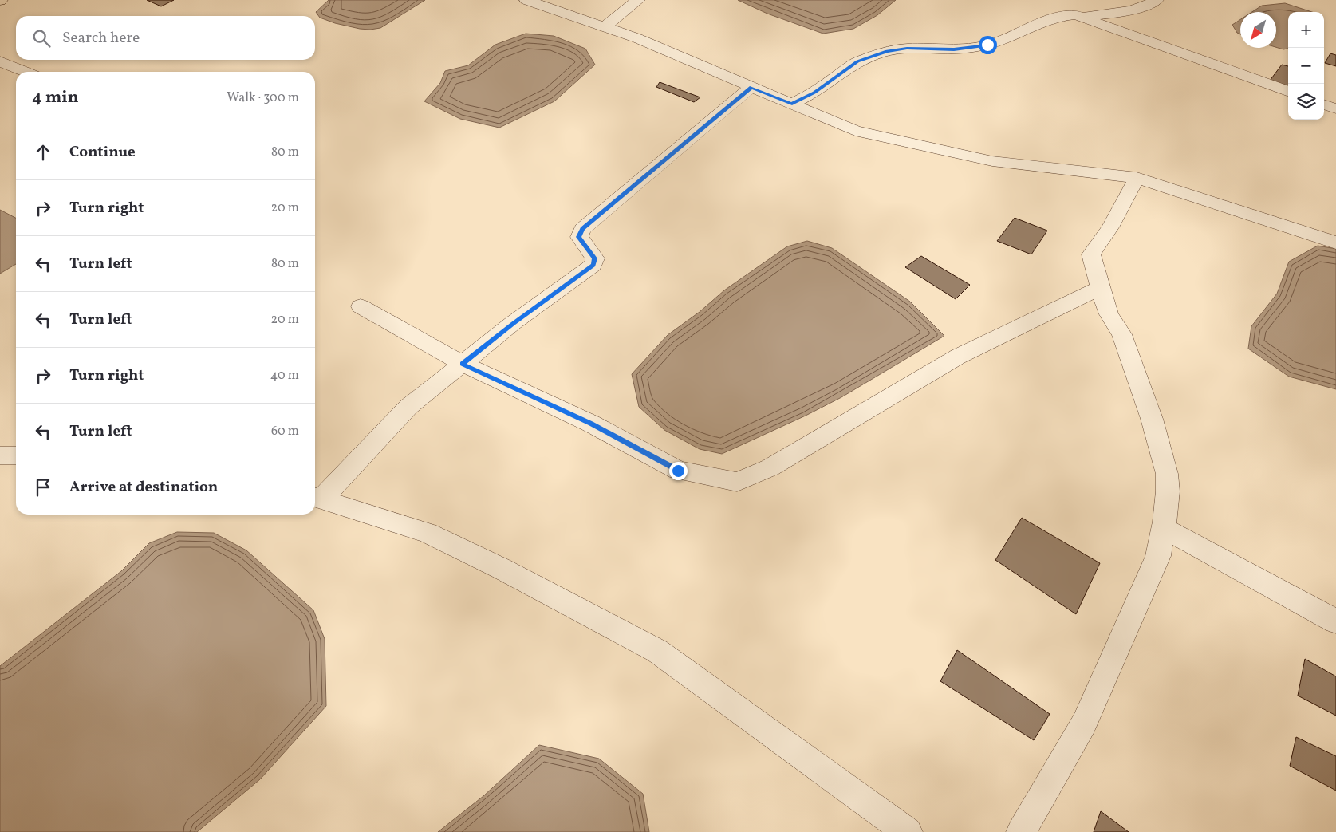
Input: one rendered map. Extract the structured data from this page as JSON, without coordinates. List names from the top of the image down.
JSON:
{
  "north": "bottom left",
  "page": {
    "map_buttons": ["+", "−"],
    "search": "Search here",
    "heading": ["4 min", "Walk · 300 m"],
    "list": [
      ["Continue", "80 m"],
      ["Turn right", "20 m"],
      ["Turn left", "80 m"],
      ["Turn left", "20 m"],
      ["Turn right", "40 m"],
      ["Turn left", "60 m"],
      "Arrive at destination"
    ]
  }
}
